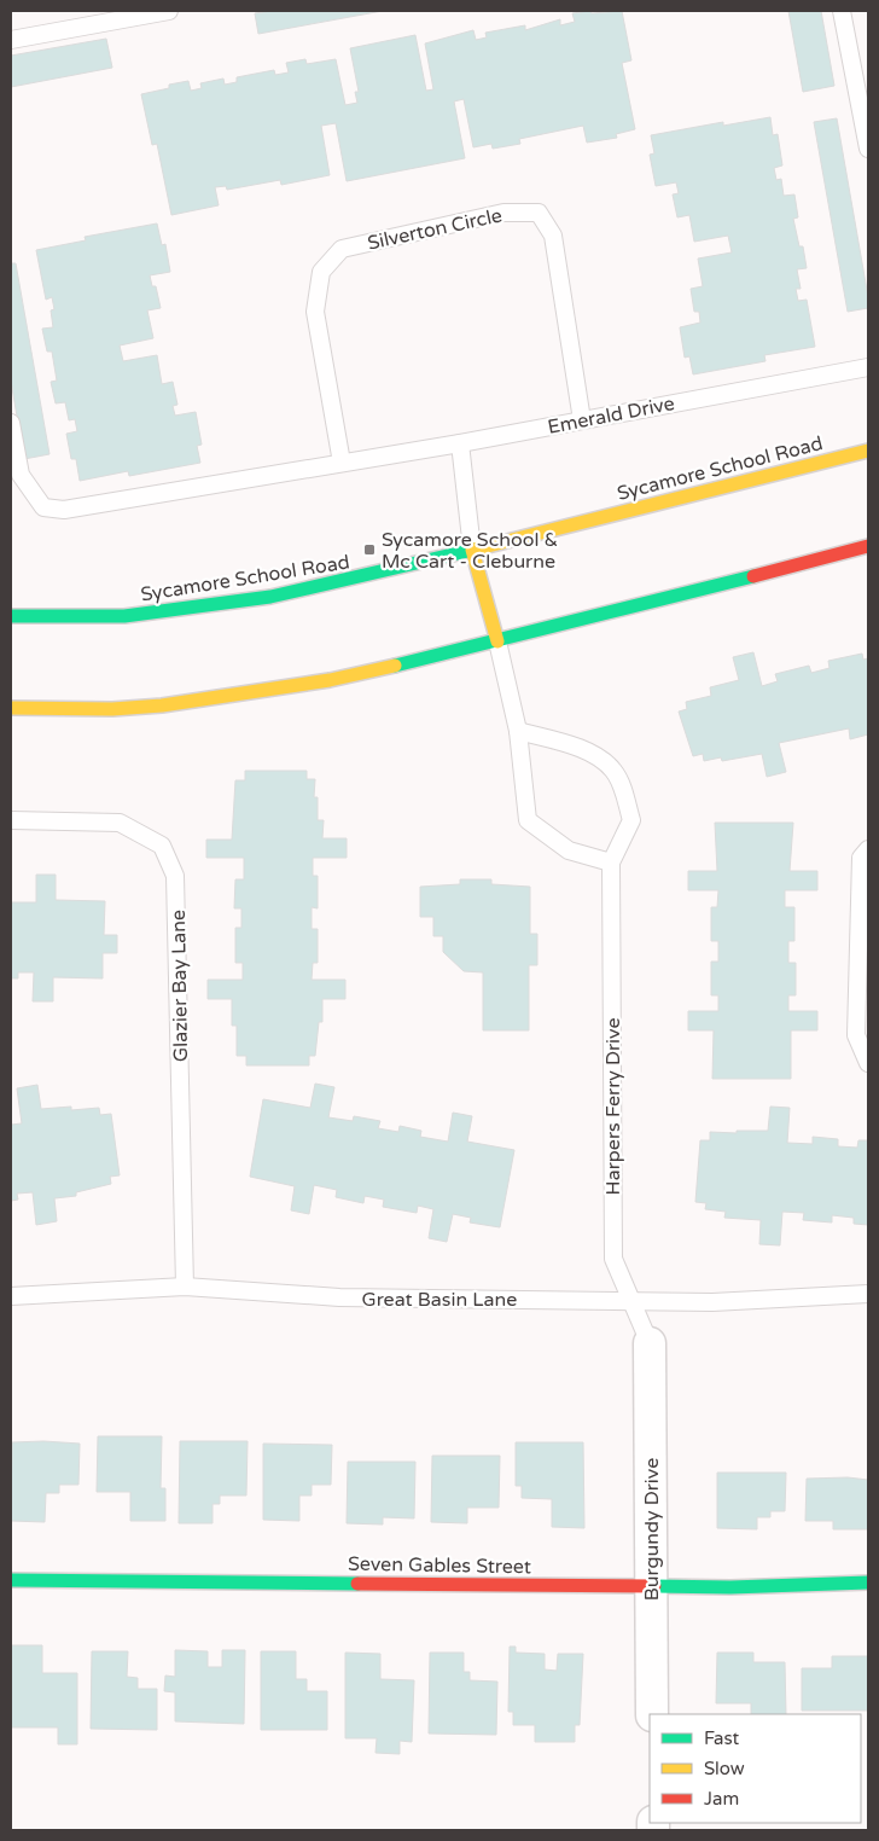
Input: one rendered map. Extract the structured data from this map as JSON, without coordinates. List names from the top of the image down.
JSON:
{
  "streets": {
    "main road": ["Sycamore School Road", "Seven Gables Street"],
    "street": ["Burgundy Drive"],
    "lane": [
      "Silverton Circle",
      "Emerald Drive",
      "Glazier Bay Lane",
      "Harpers Ferry Drive",
      "Great Basin Lane"
    ]
  },
  "crossings": [
    ["Silverton Circle", "Emerald Drive"],
    ["Glazier Bay Lane", "Great Basin Lane"],
    ["Harpers Ferry Drive", "Great Basin Lane"],
    ["Harpers Ferry Drive", "Burgundy Drive"],
    ["Burgundy Drive", "Seven Gables Street"]
  ],
  "places": {
    "transit": ["Sycamore School & Mc Cart - Cleburne"]
  },
  "legend": ["Fast", "Slow", "Jam"]
}
